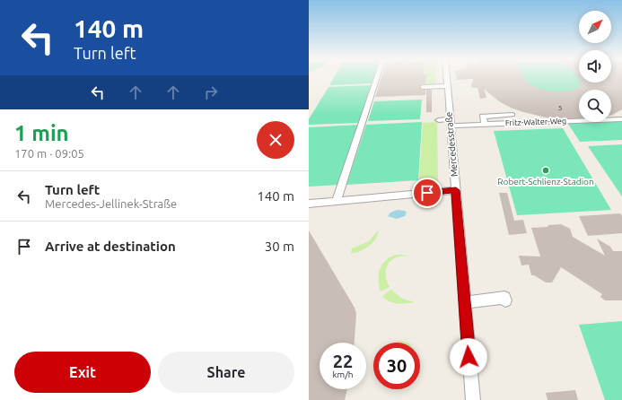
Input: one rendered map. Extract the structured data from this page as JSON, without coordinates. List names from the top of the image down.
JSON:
{
  "streets": {
    "street": ["Fritz-Walter-Weg", "Mercedesstraße"]
  },
  "crossings": [
    ["Fritz-Walter-Weg", "Mercedesstraße"]
  ],
  "places": ["Robert-Schlienz-Stadion"],
  "house_numbers": ["5"],
  "north": "top right",
  "page": {
    "turn": ["140 m", "Turn left"],
    "heading": ["1 min", "170 m · 09:05"],
    "list": [
      {
        "name": "Turn left",
        "note": "Mercedes-Jellinek-Straße",
        "value": "140 m"
      },
      {
        "name": "Arrive at destination",
        "value": "30 m"
      }
    ],
    "speed": "22 km/h",
    "limit": "30",
    "buttons": ["Exit", "Share"]
  }
}
